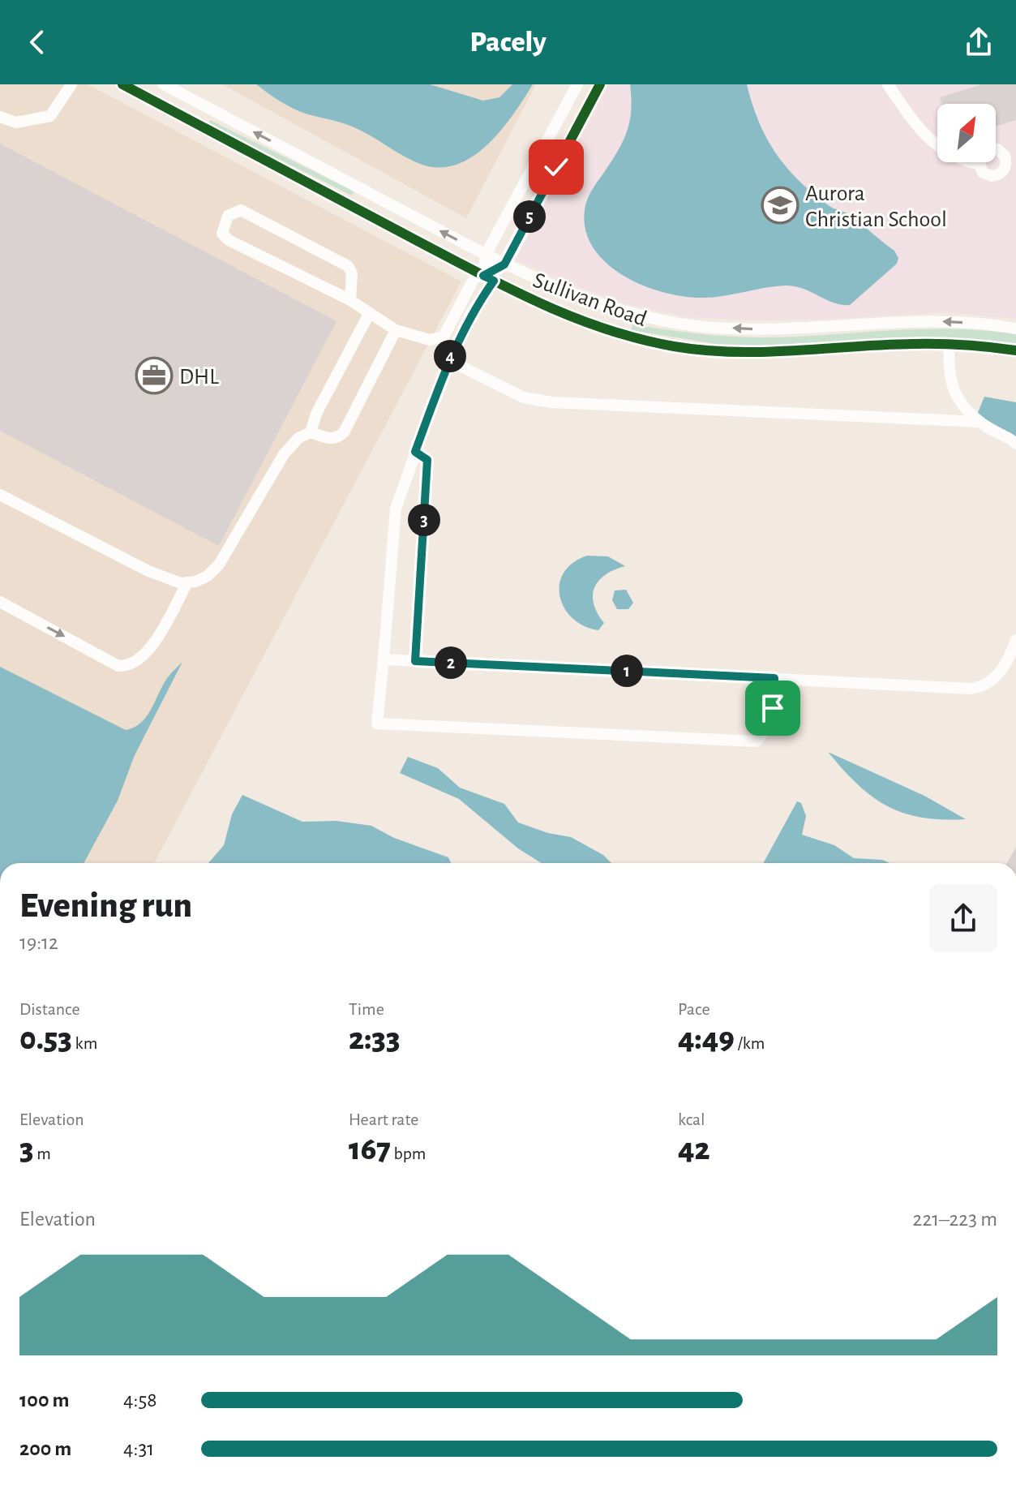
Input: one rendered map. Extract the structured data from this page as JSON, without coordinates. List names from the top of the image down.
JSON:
{
  "streets": {
    "street": ["Sullivan Road"]
  },
  "places": {
    "school or university": ["Aurora Christian School"],
    "office": ["DHL"]
  },
  "north": "top right",
  "page": {
    "header": "Pacely",
    "pins": [
      "5",
      "4",
      "3",
      "2",
      "1"
    ],
    "heading": ["Evening run", "19:12"],
    "stats": [
      ["Distance", "0.53 km"],
      ["Time", "2:33"],
      ["Pace", "4:49 /km"],
      ["Elevation", "3 m"],
      ["Heart rate", "167 bpm"],
      ["kcal", "42"]
    ],
    "chart": ["Elevation", "221–223 m"],
    "list": [
      {
        "name": "100 m",
        "note": "4:58"
      },
      {
        "name": "200 m",
        "note": "4:31"
      }
    ]
  }
}
